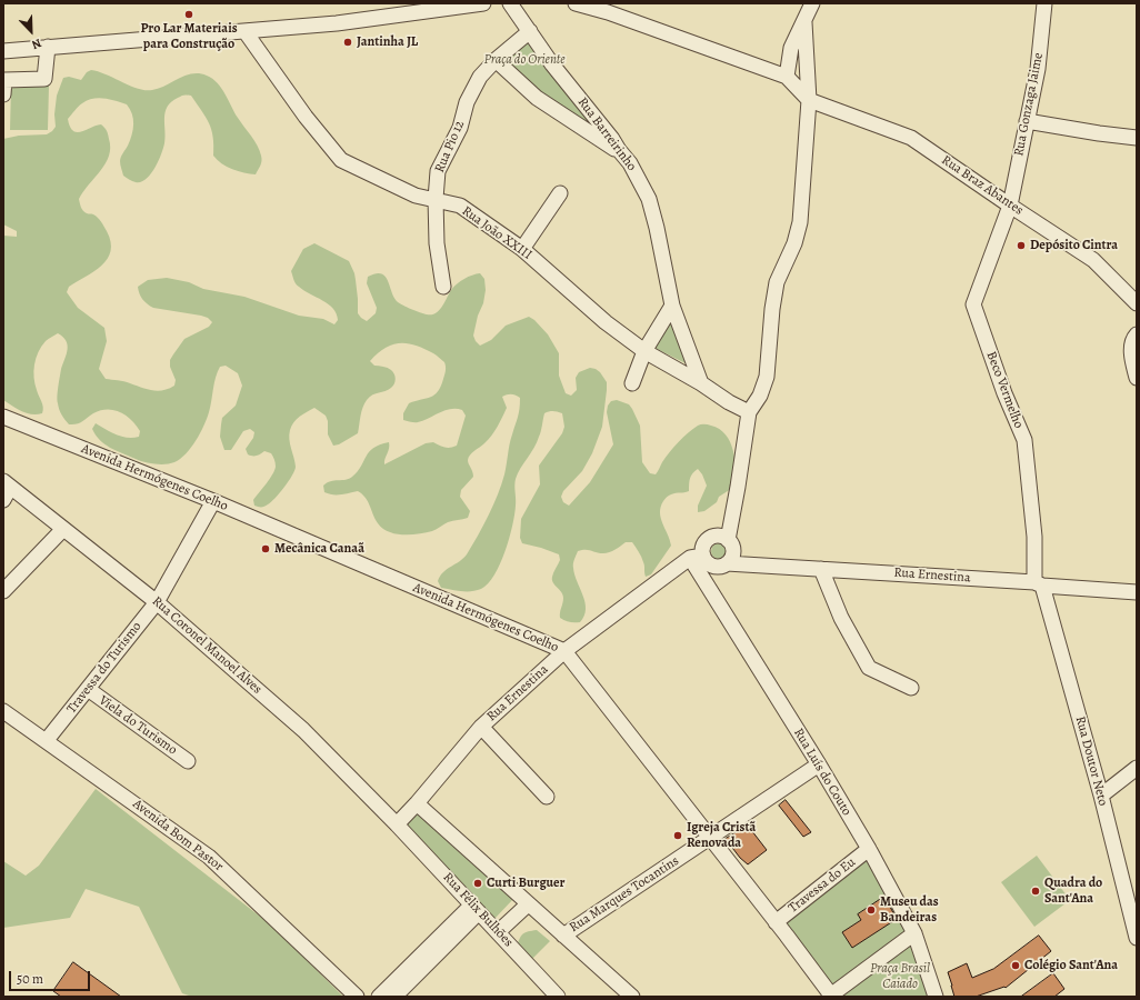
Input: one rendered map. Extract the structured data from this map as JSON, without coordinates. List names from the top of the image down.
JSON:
{
  "streets": {
    "street": [
      "Rua Gonzaga Jaime",
      "Rua Barreirinho",
      "Rua Pio 12",
      "Rua Braz Abantes",
      "Rua João XXIII",
      "Beco Vermelho",
      "Avenida Hermógenes Coelho",
      "Rua Ernestina",
      "Rua Coronel Manoel Alves",
      "Travessa do Turismo",
      "Viela do Turismo",
      "Rua Doutor Neto",
      "Rua Luís do Couto",
      "Avenida Bom Pastor",
      "Travessa do Eu",
      "Rua Marques Tocantins",
      "Rua Félix Bulhões"
    ]
  },
  "crossings": [
    ["Rua Gonzaga Jaime", "Rua Braz Abantes"],
    ["Rua Gonzaga Jaime", "Beco Vermelho"],
    ["Rua Barreirinho", "Rua Pio 12"],
    ["Rua Barreirinho", "Rua João XXIII"],
    ["Rua Pio 12", "Rua João XXIII"],
    ["Rua Braz Abantes", "Beco Vermelho"],
    ["Beco Vermelho", "Rua Ernestina"],
    ["Beco Vermelho", "Rua Doutor Neto"],
    ["Avenida Hermógenes Coelho", "Rua Ernestina"],
    ["Avenida Hermógenes Coelho", "Travessa do Turismo"],
    ["Avenida Hermógenes Coelho", "Travessa do Eu"],
    ["Avenida Hermógenes Coelho", "Rua Marques Tocantins"],
    ["Rua Ernestina", "Rua Coronel Manoel Alves"],
    ["Rua Ernestina", "Rua Doutor Neto"],
    ["Rua Ernestina", "Rua Luís do Couto"],
    ["Rua Ernestina", "Rua Félix Bulhões"],
    ["Rua Coronel Manoel Alves", "Travessa do Turismo"],
    ["Rua Coronel Manoel Alves", "Rua Félix Bulhões"],
    ["Travessa do Turismo", "Viela do Turismo"],
    ["Travessa do Turismo", "Avenida Bom Pastor"],
    ["Rua Luís do Couto", "Travessa do Eu"],
    ["Rua Luís do Couto", "Rua Marques Tocantins"]
  ],
  "parks": ["Praça do Oriente", "Praça Brasil Caiado"],
  "places": [
    "Pro Lar Materiais para Construção",
    "Jantinha JL",
    "Depósito Cintra",
    "Mecânica Canaã",
    "Igreja Cristã Renovada",
    "Curti Burguer",
    "Quadra do Sant'Ana",
    "Museu das Bandeiras",
    "Colégio Sant'Ana"
  ],
  "scale_bar": "50 m",
  "north": "bottom right"
}
